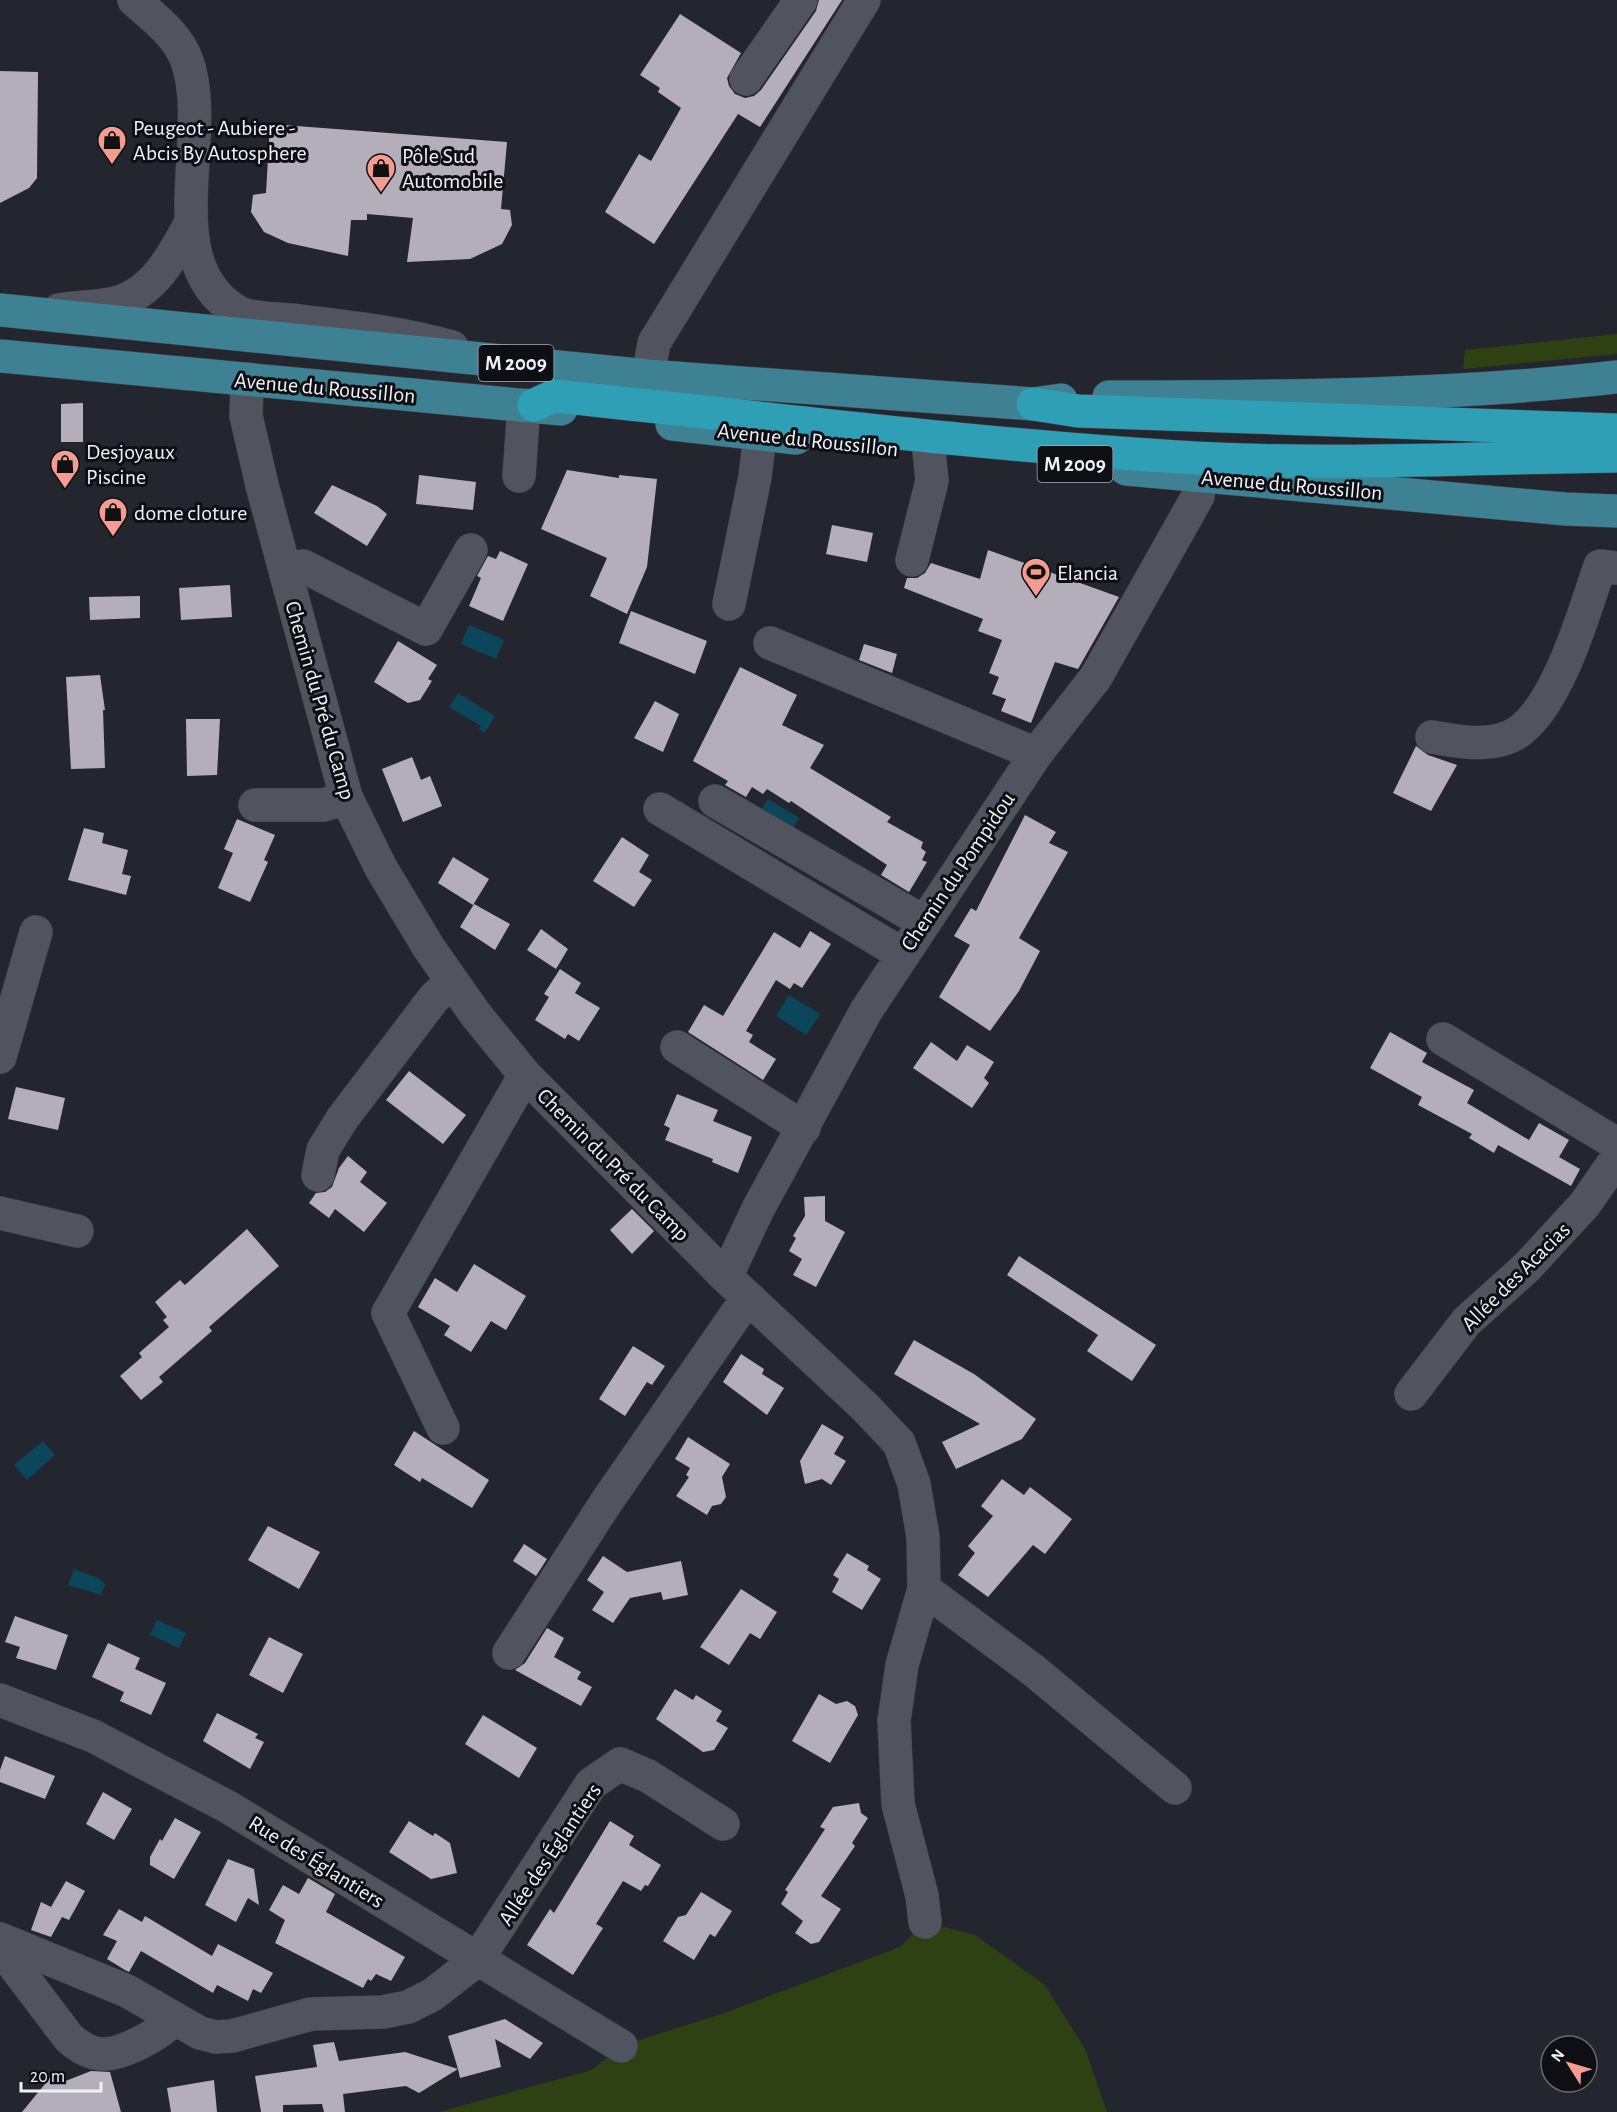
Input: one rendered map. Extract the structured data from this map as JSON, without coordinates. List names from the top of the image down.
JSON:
{
  "streets": {
    "main road": ["M 2009", "Avenue du Roussillon"],
    "street": [
      "Chemin du Pré du Camp",
      "Chemin du Pompidou",
      "Allée des Acacias",
      "Allée des Églantiers",
      "Rue des Églantiers"
    ]
  },
  "crossings": [
    ["Avenue du Roussillon", "Chemin du Pré du Camp"],
    ["Avenue du Roussillon", "Chemin du Pompidou"],
    ["Chemin du Pré du Camp", "Chemin du Pompidou"],
    ["Allée des Églantiers", "Rue des Églantiers"]
  ],
  "places": {
    "shop": [
      "Peugeot - Aubiere - Abcis By Autosphere",
      "Pôle Sud Automobile",
      "Desjoyaux Piscine",
      "dome cloture"
    ],
    "sports": ["Elancia"]
  },
  "scale_bar": "20 m",
  "north": "top left"
}
